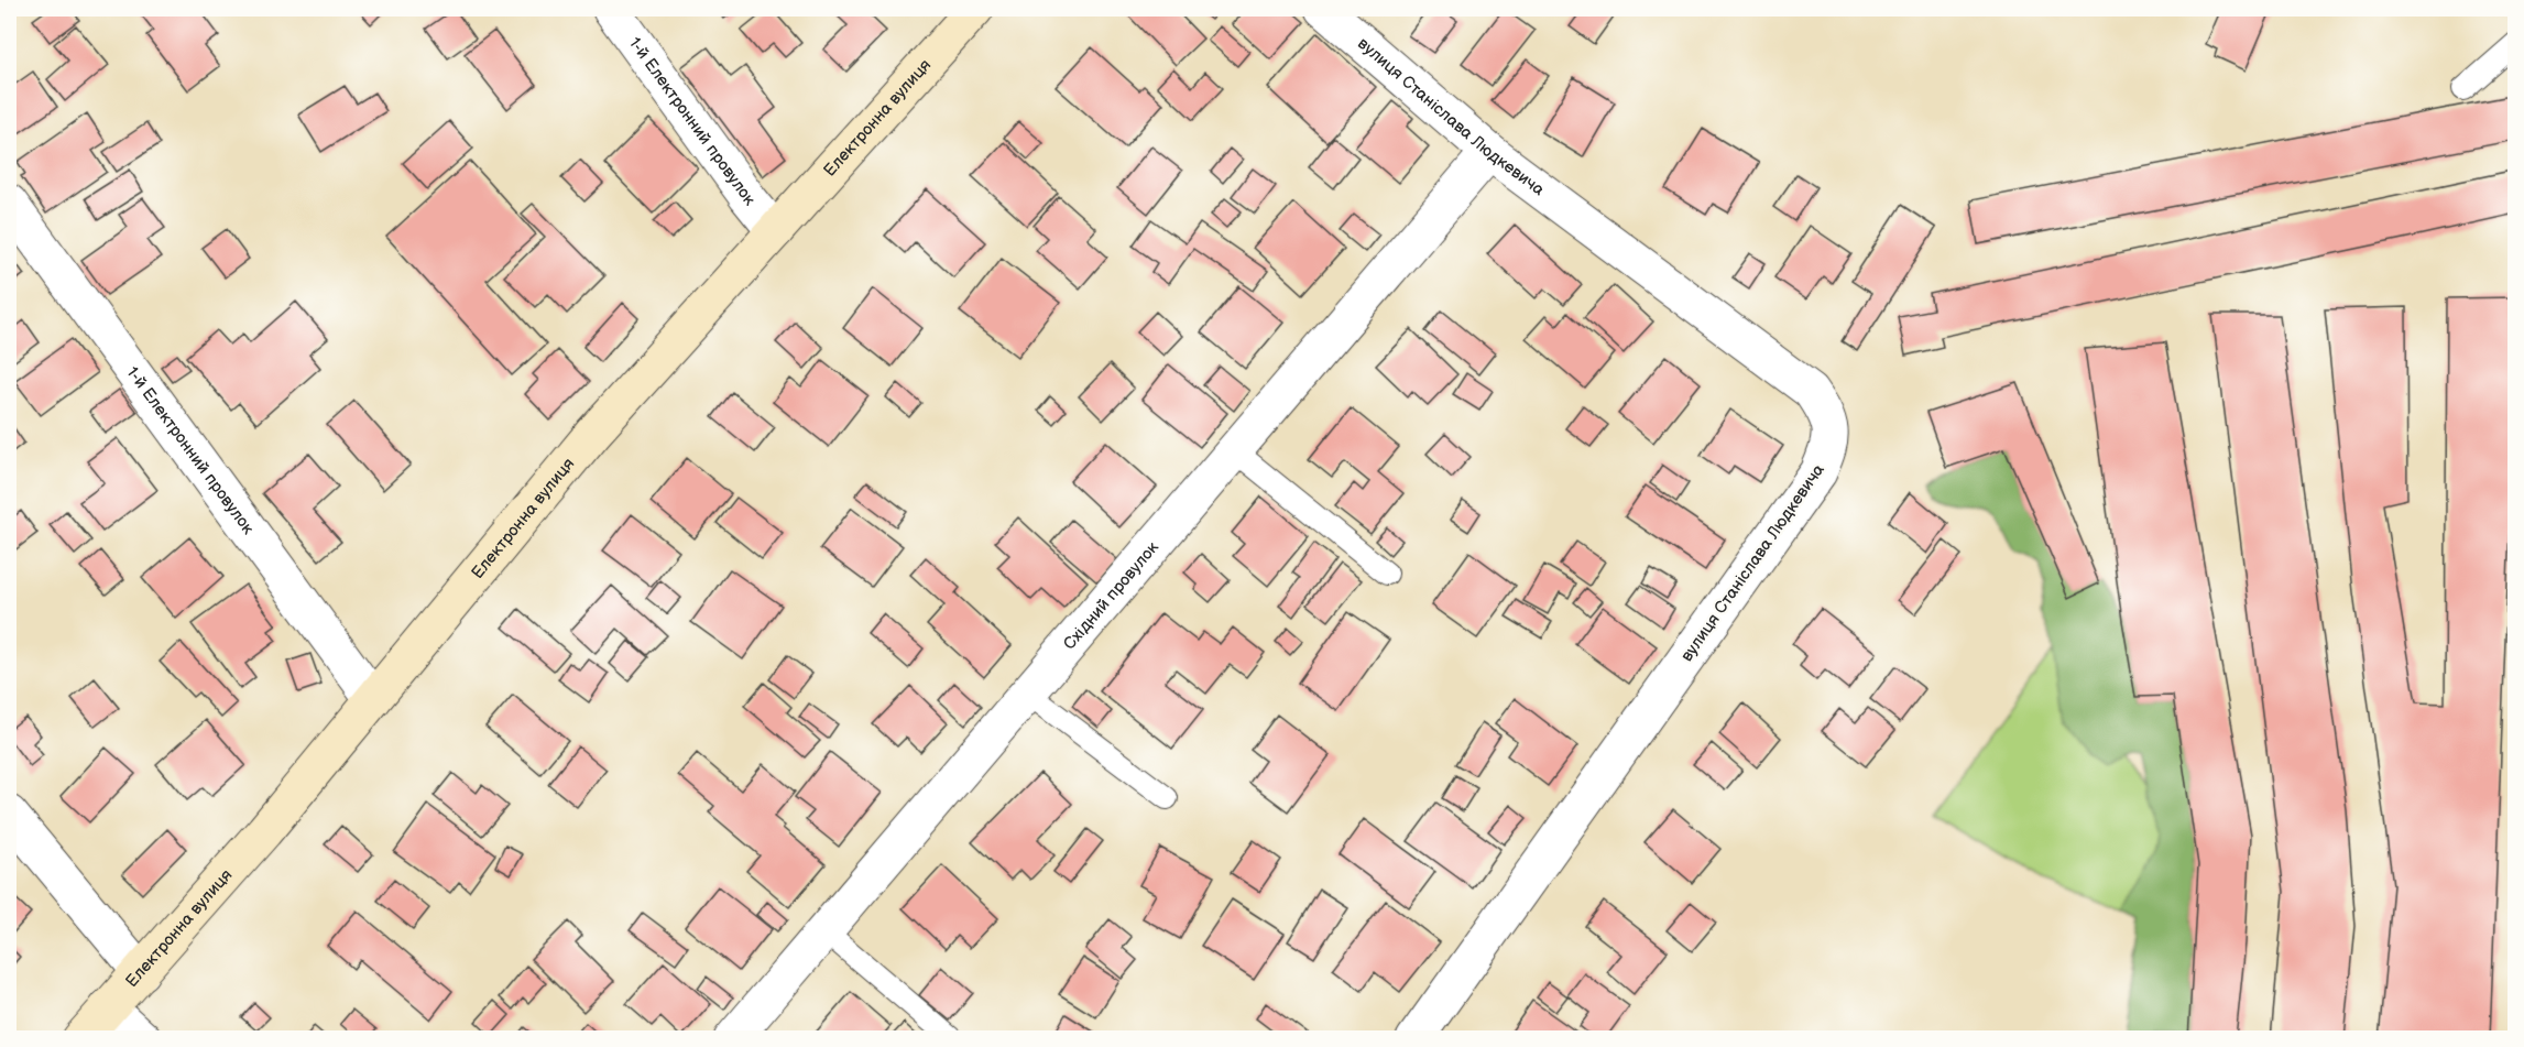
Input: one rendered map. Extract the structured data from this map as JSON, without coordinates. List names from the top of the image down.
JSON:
{
  "streets": {
    "street": [
      "вулиця Станіслава Людкевича",
      "Електронна вулиця",
      "1-й Електронний провулок",
      "Східний провулок"
    ]
  },
  "crossings": [
    ["вулиця Станіслава Людкевича", "Східний провулок"],
    ["Електронна вулиця", "1-й Електронний провулок"]
  ]
}
